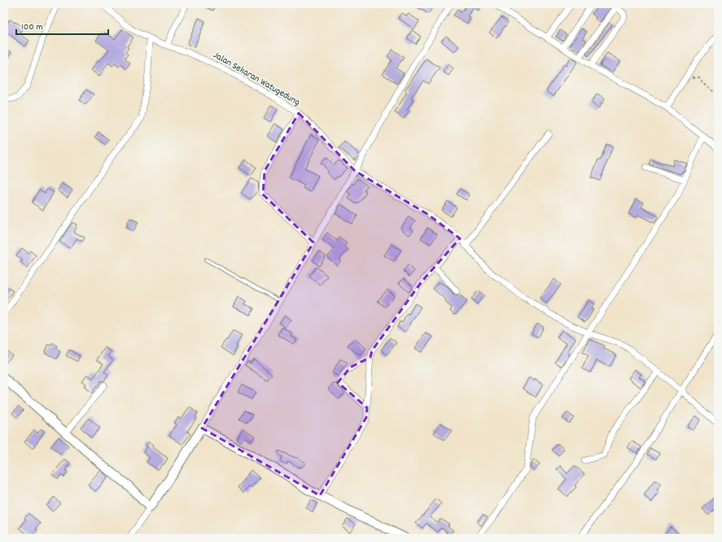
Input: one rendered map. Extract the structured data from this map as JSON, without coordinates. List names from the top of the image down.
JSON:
{
  "streets": {
    "street": ["Jalan Sekaran Watugedung"]
  },
  "scale_bar": "100 m"
}
